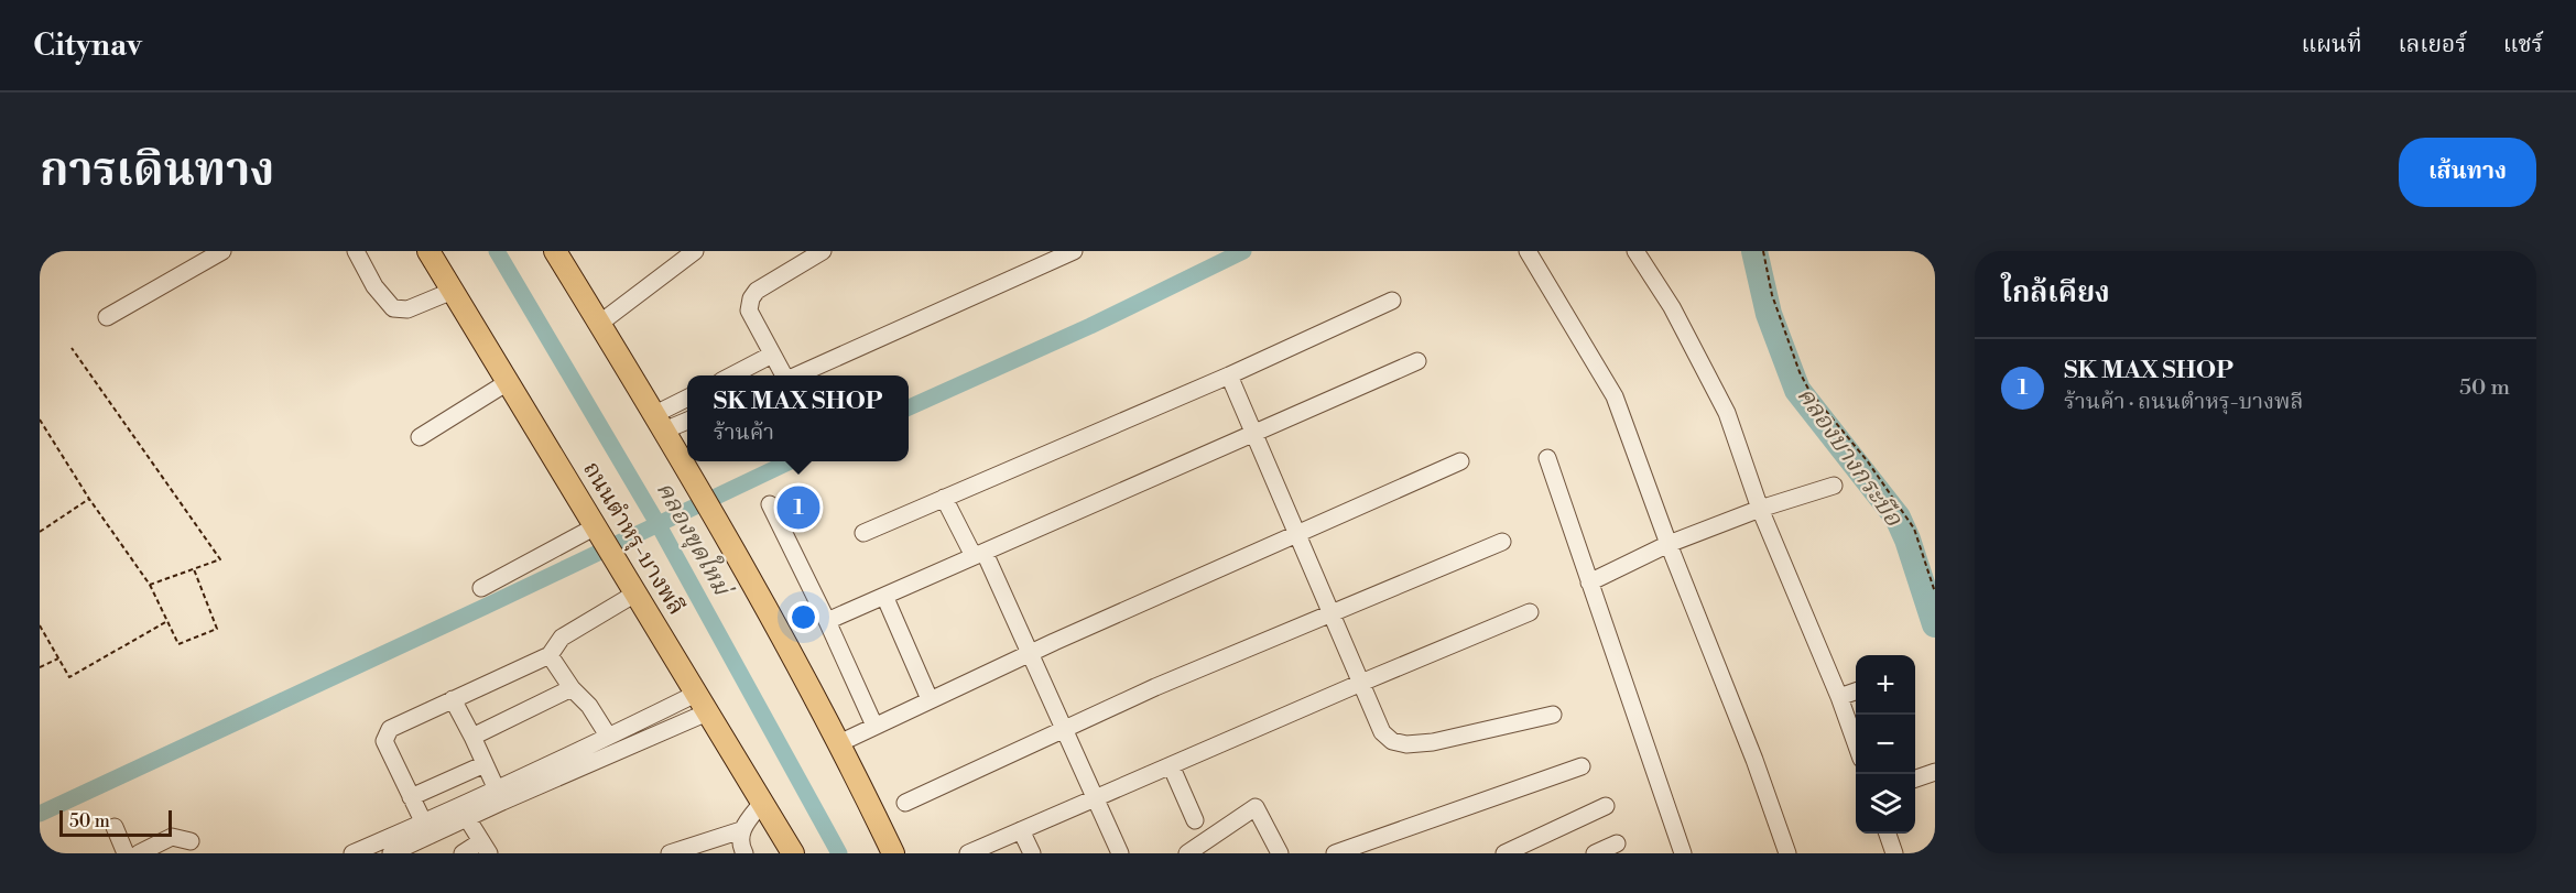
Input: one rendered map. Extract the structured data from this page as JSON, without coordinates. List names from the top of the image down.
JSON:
{
  "streets": {
    "main road": ["ถนนตำหรุ-บางพลี"]
  },
  "water": ["คลองบางกระบือ", "คลองขุดใหม่"],
  "scale_bar": "50 m",
  "page": {
    "header": "Citynav",
    "nav": ["แผนที่", "เลเยอร์", "แชร์"],
    "title": "การเดินทาง",
    "buttons": "เส้นทาง",
    "heading": "ใกล้เคียง",
    "list": [
      {
        "mark": "1",
        "name": "SK MAX SHOP",
        "note": "ร้านค้า · ถนนตำหรุ-บางพลี",
        "value": "50 m"
      }
    ],
    "popup": ["SK MAX SHOP", "ร้านค้า"],
    "pins": "1",
    "map_buttons": ["+", "−"],
    "scale": "50 m"
  }
}
